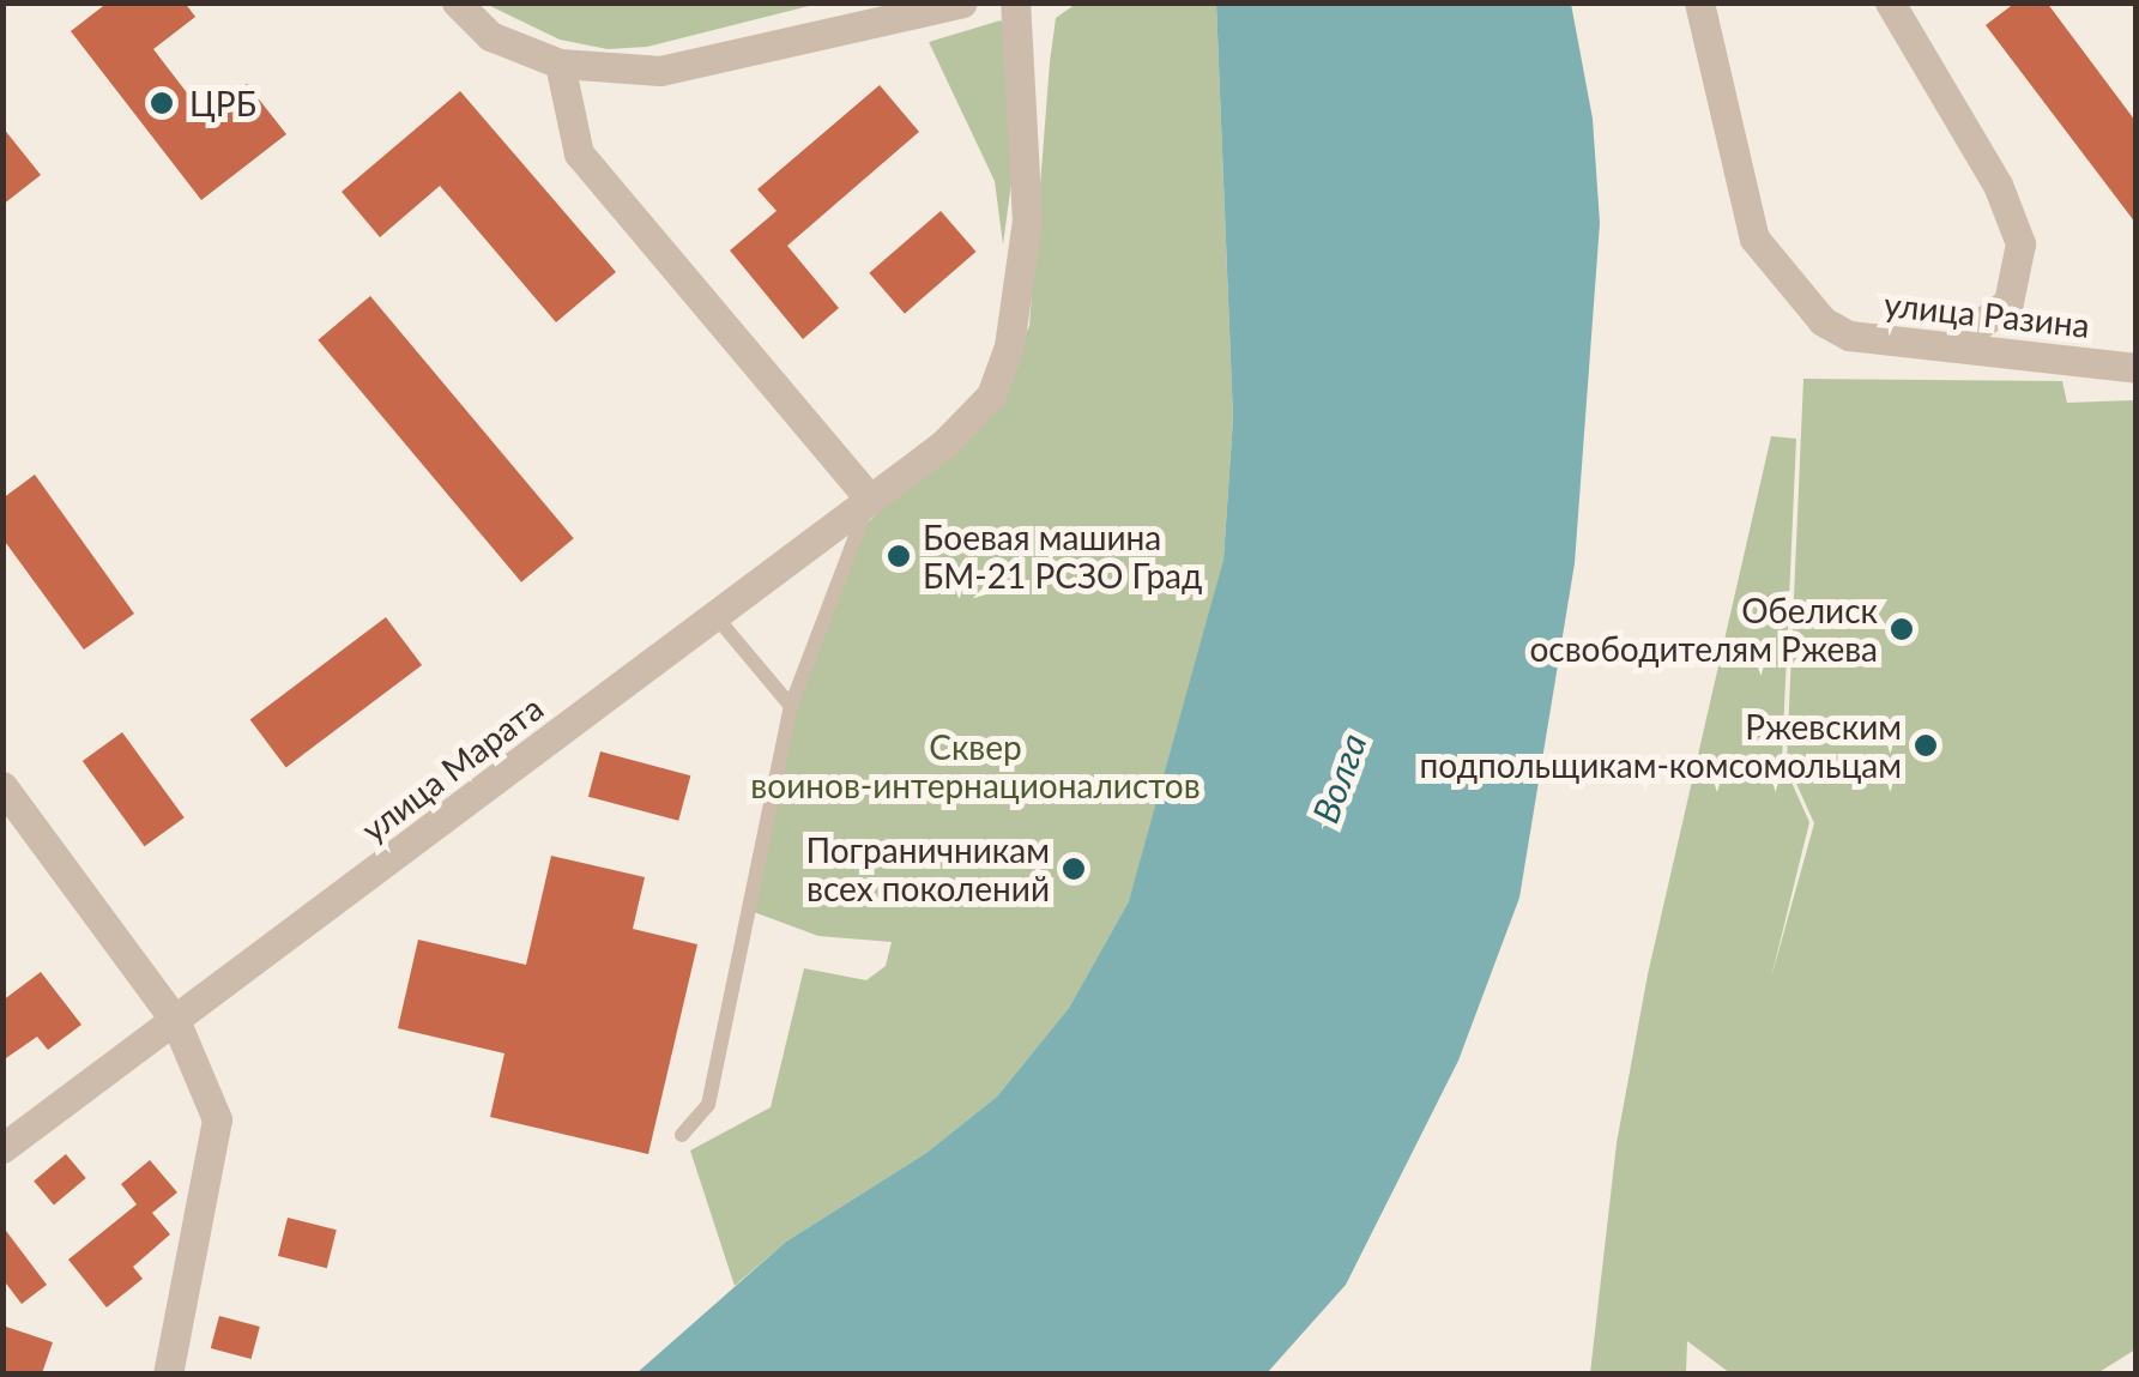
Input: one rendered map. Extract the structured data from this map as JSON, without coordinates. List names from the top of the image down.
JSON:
{
  "streets": {
    "street": ["улица Разина", "улица Марата"]
  },
  "water": ["Волга"],
  "parks": ["Сквер воинов-интернационалистов"],
  "places": [
    "ЦРБ",
    "Боевая машина БМ-21 РСЗО Град",
    "Обелиск освободителям Ржева",
    "Ржевским подпольщикам-комсомольцам",
    "Пограничникам всех поколений"
  ]
}
